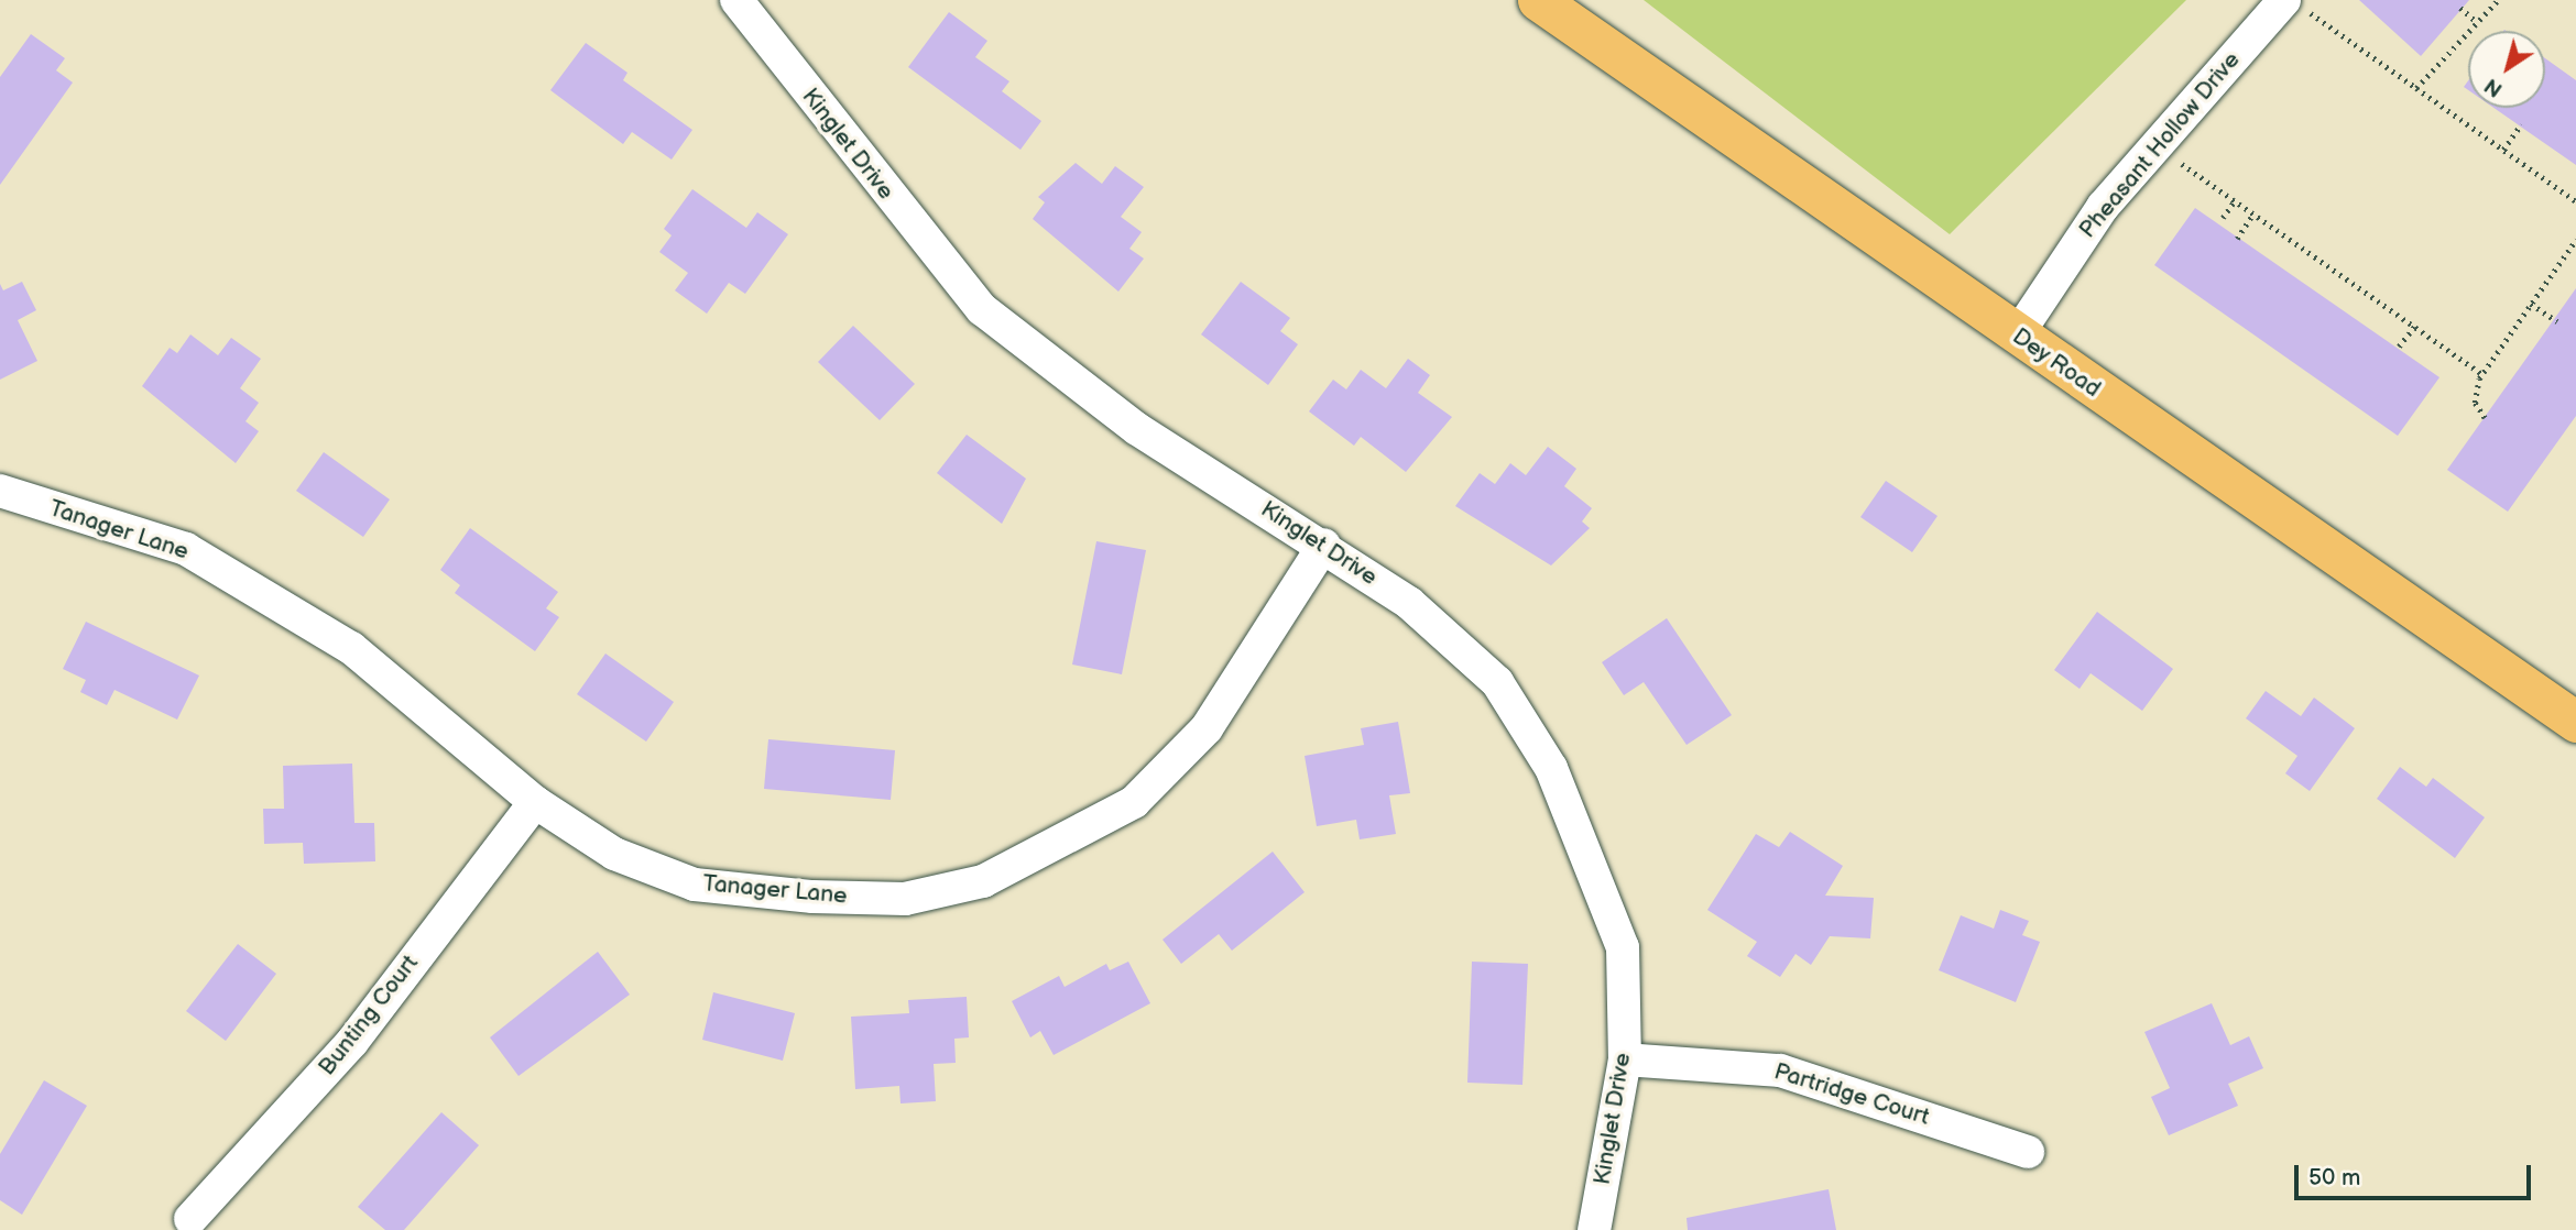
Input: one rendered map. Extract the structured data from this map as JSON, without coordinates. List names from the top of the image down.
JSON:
{
  "streets": {
    "main road": ["Dey Road"],
    "street": [
      "Kinglet Drive",
      "Pheasant Hollow Drive",
      "Tanager Lane",
      "Bunting Court",
      "Partridge Court"
    ]
  },
  "crossings": [
    ["Kinglet Drive", "Tanager Lane"],
    ["Kinglet Drive", "Partridge Court"],
    ["Pheasant Hollow Drive", "Dey Road"],
    ["Tanager Lane", "Bunting Court"]
  ],
  "scale_bar": "50 m",
  "north": "bottom left"
}
